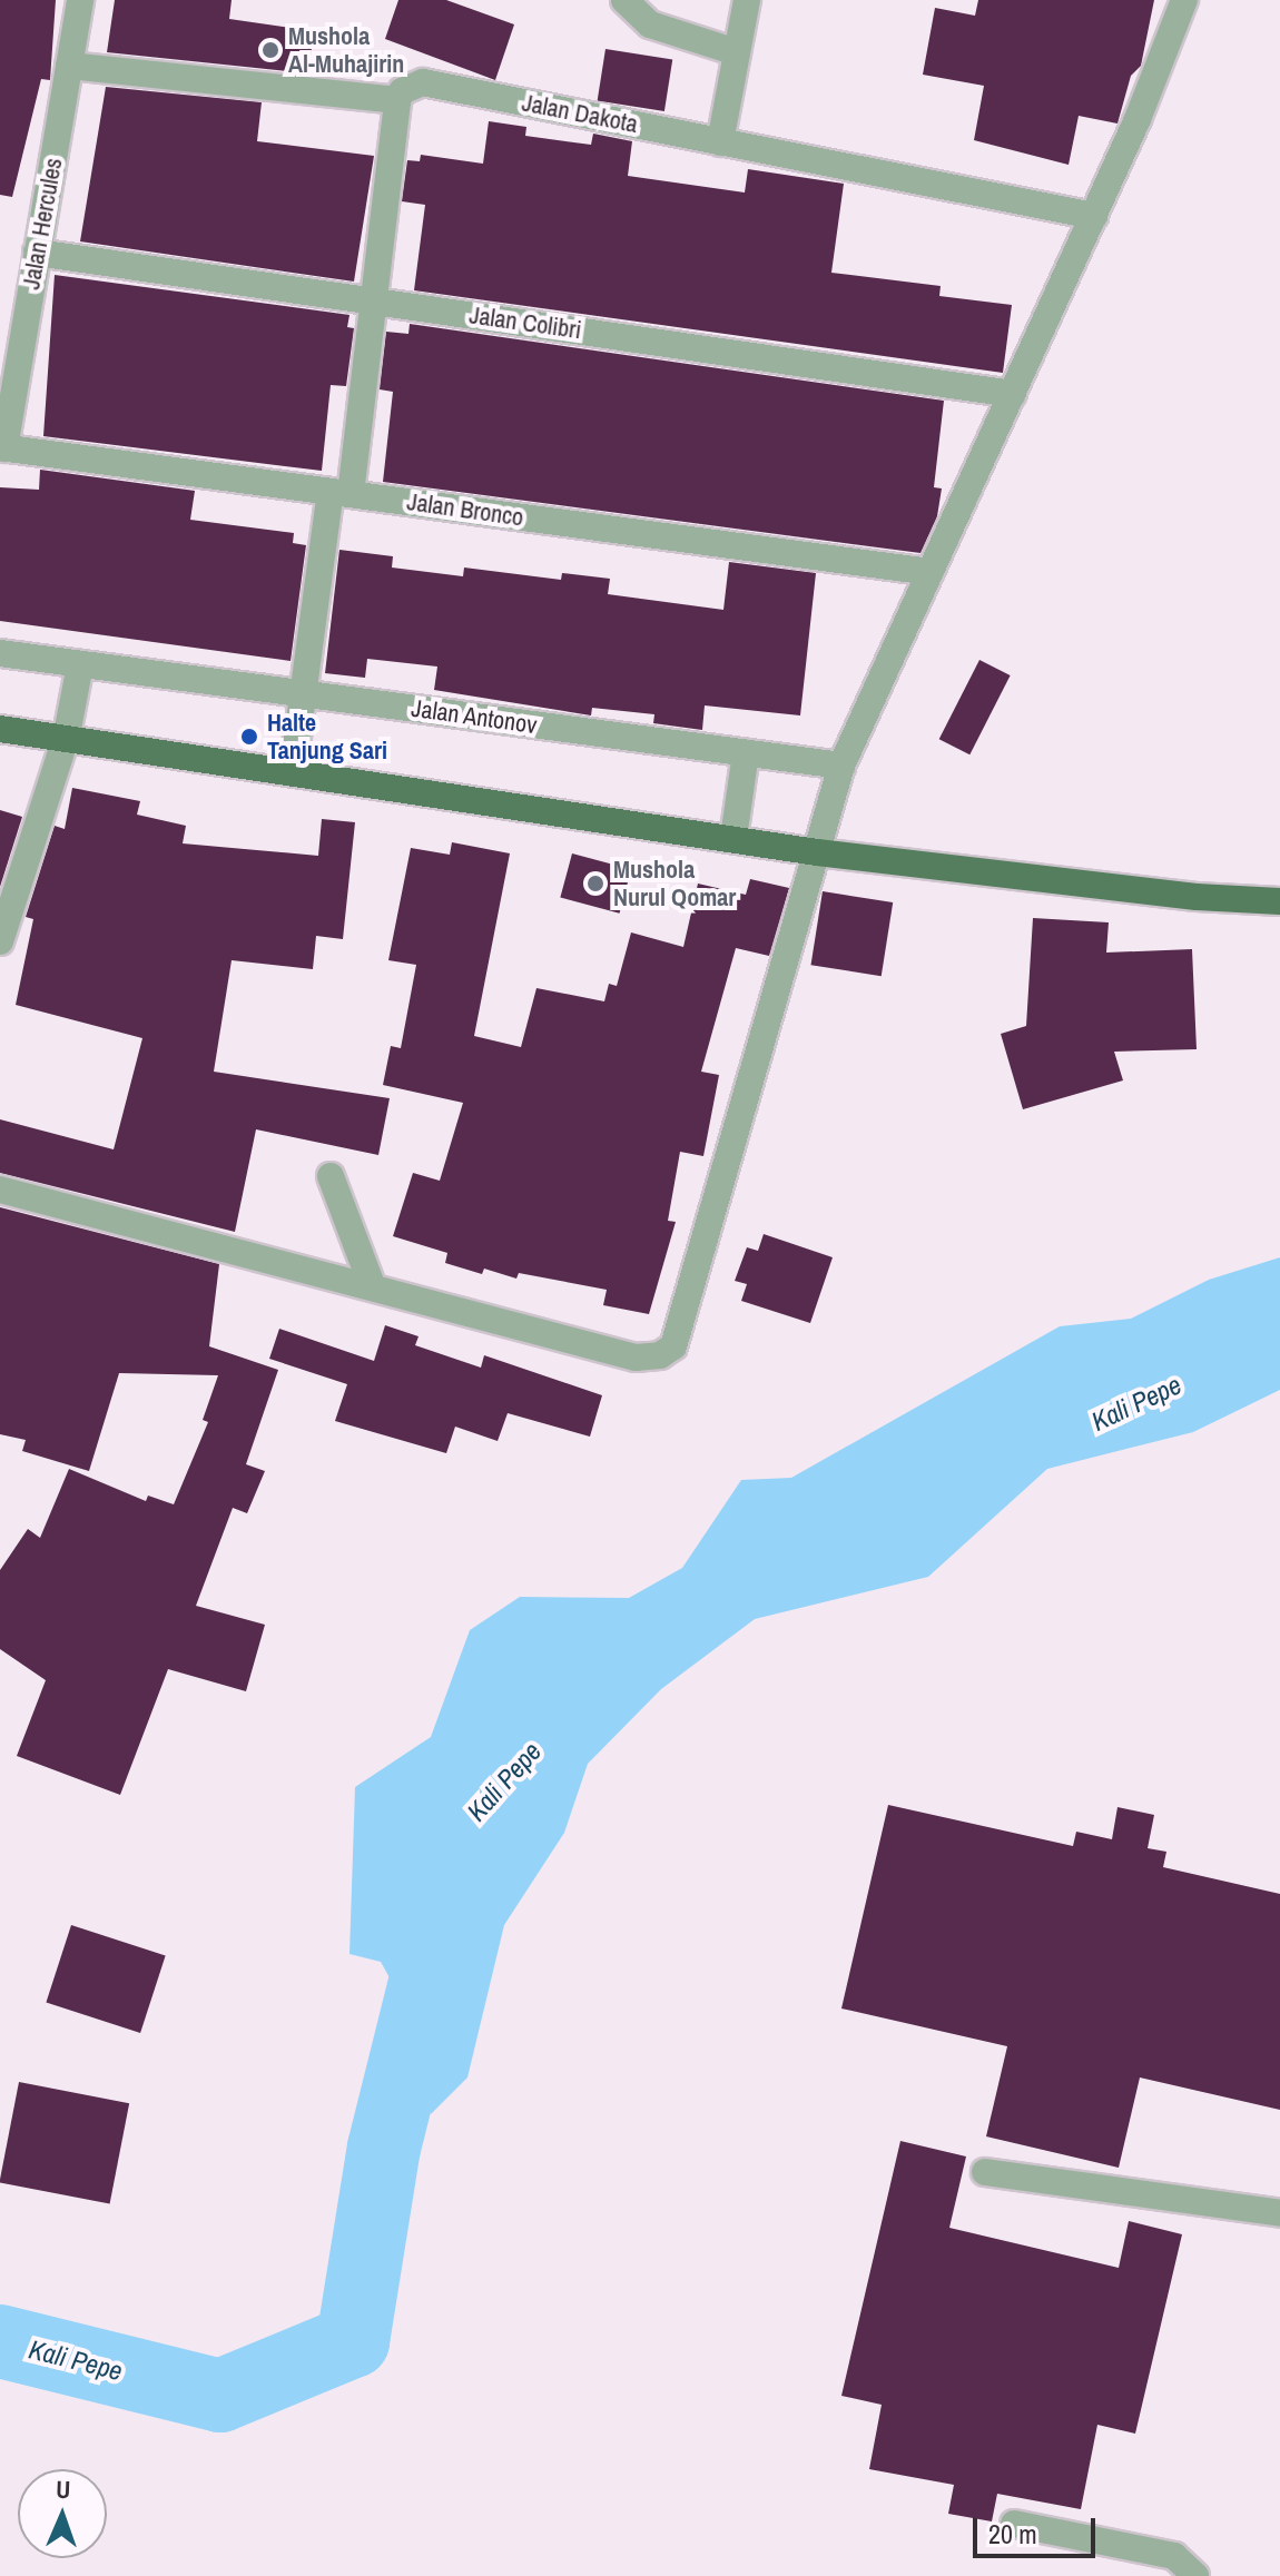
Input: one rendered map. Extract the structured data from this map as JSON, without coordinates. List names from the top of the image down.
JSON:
{
  "streets": {
    "street": [
      "Jalan Dakota",
      "Jalan Hercules",
      "Jalan Colibri",
      "Jalan Bronco",
      "Jalan Antonov"
    ]
  },
  "crossings": [
    ["Jalan Dakota", "Jalan Hercules"],
    ["Jalan Hercules", "Jalan Colibri"],
    ["Jalan Hercules", "Jalan Bronco"]
  ],
  "water": ["Kali Pepe"],
  "places": ["Mushola Al-Muhajirin", "Halte Tanjung Sari", "Mushola Nurul Qomar"],
  "scale_bar": "20 m",
  "north": "top"
}
